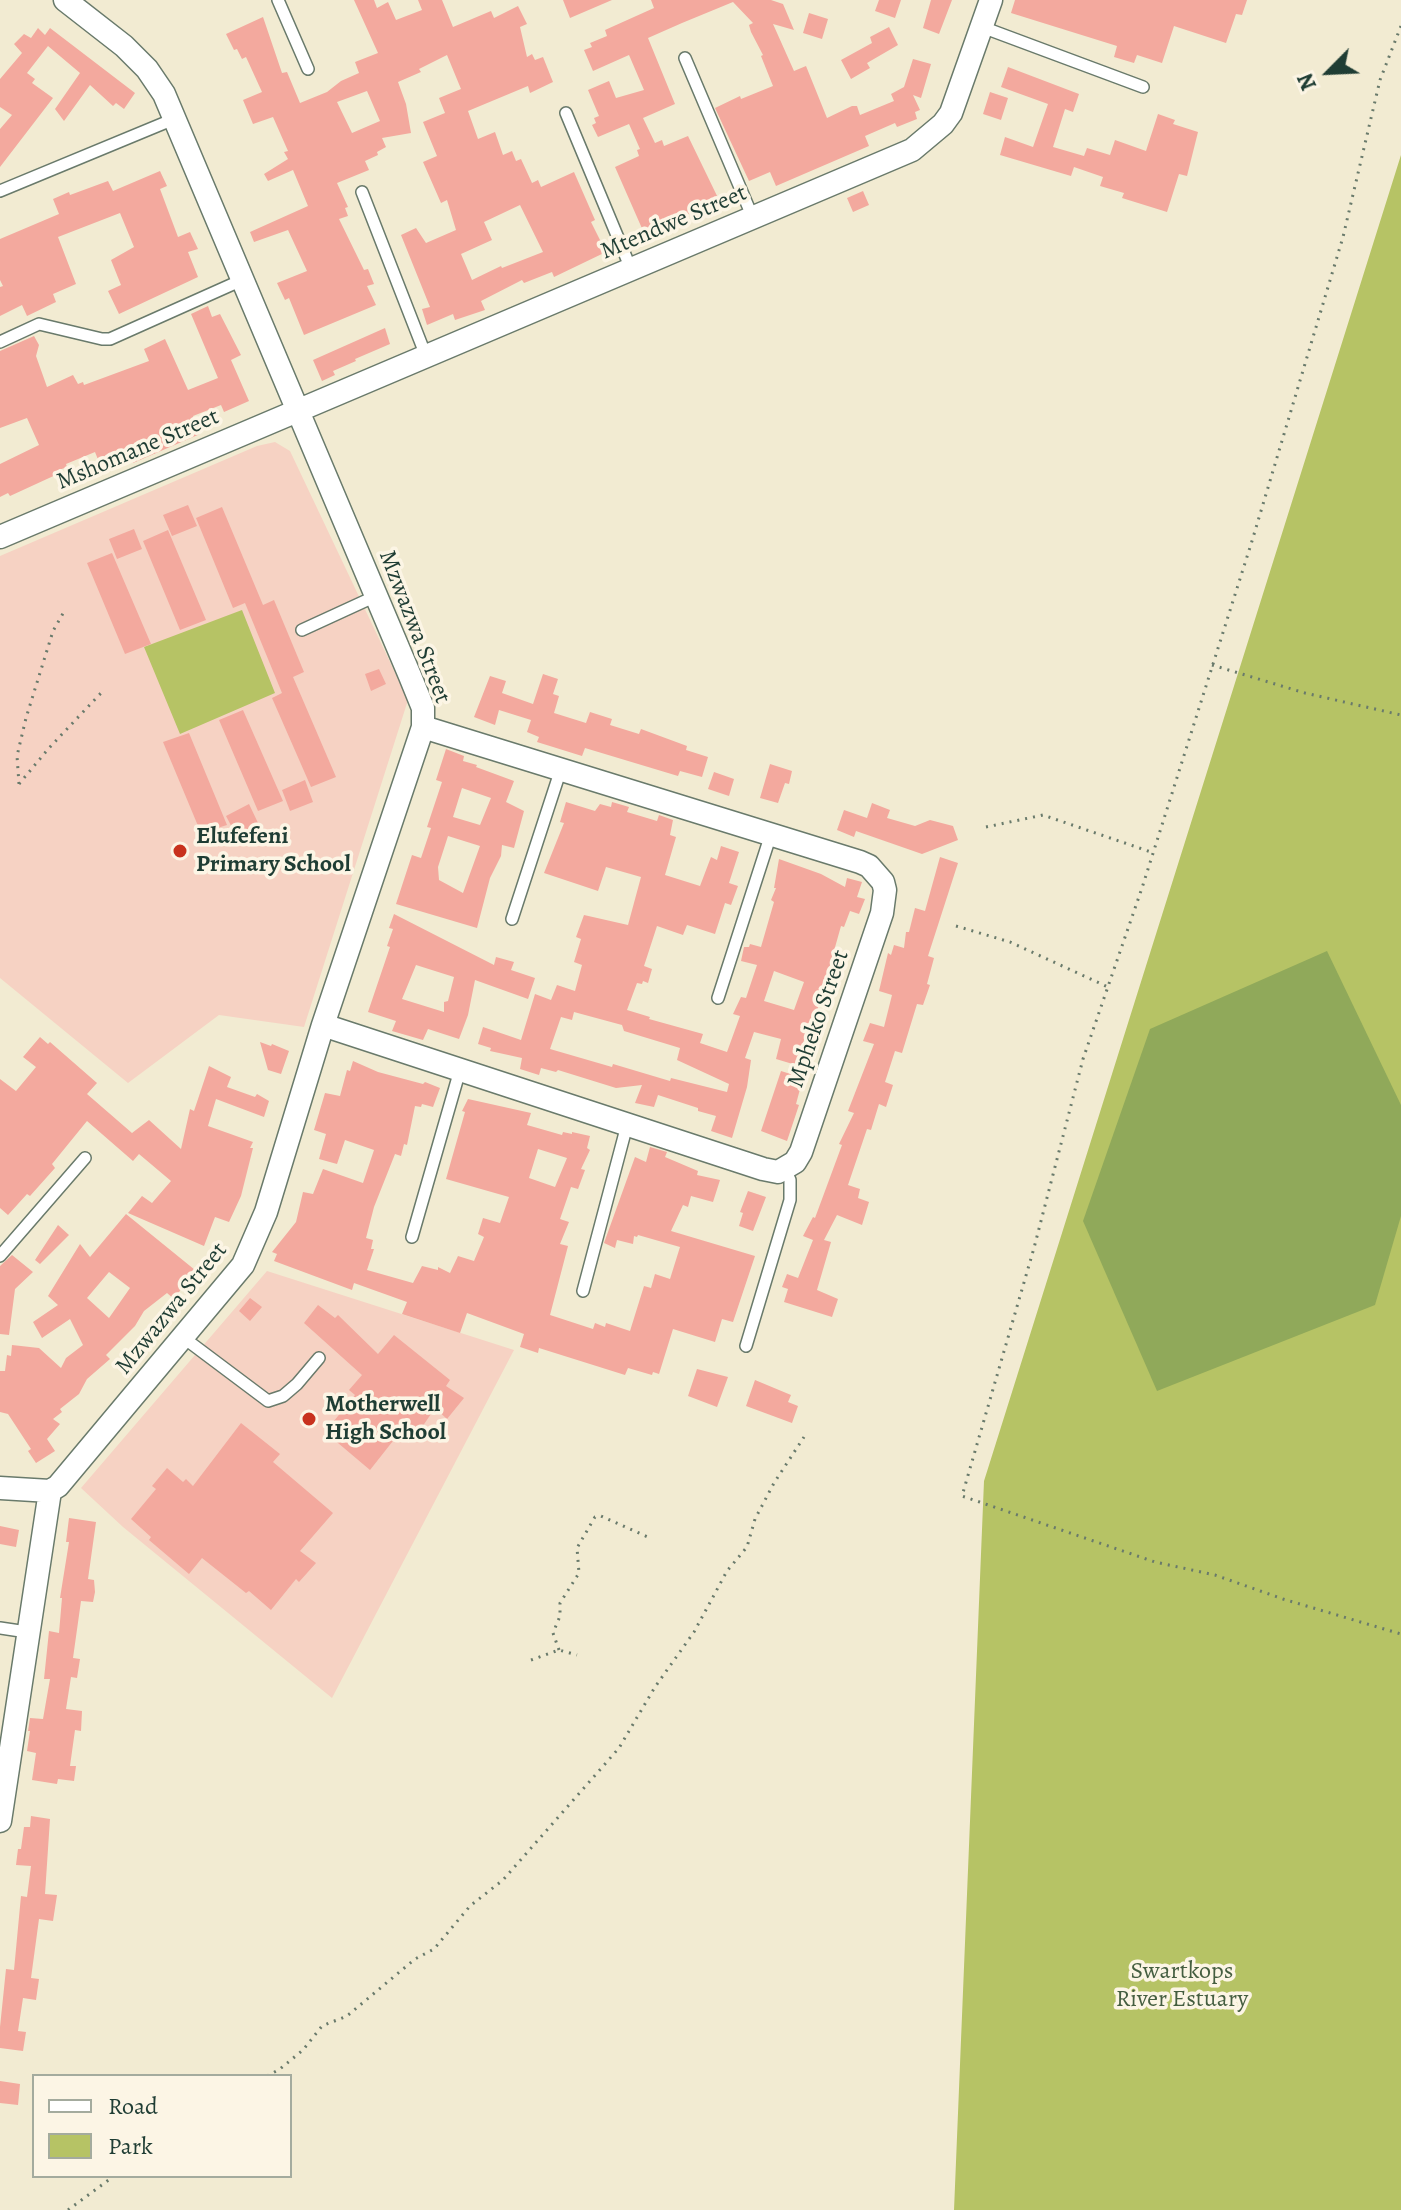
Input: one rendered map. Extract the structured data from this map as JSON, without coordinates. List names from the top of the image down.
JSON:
{
  "streets": {
    "street": [
      "Mtendwe Street",
      "Mshomane Street",
      "Mzwazwa Street",
      "Mpheko Street"
    ]
  },
  "crossings": [
    ["Mtendwe Street", "Mshomane Street"],
    ["Mtendwe Street", "Mzwazwa Street"],
    ["Mshomane Street", "Mzwazwa Street"],
    ["Mzwazwa Street", "Mpheko Street"]
  ],
  "parks": ["Swartkops River Estuary"],
  "places": ["Elufefeni Primary School", "Motherwell High School"],
  "legend": ["Road", "Park"],
  "north": "bottom left"
}
